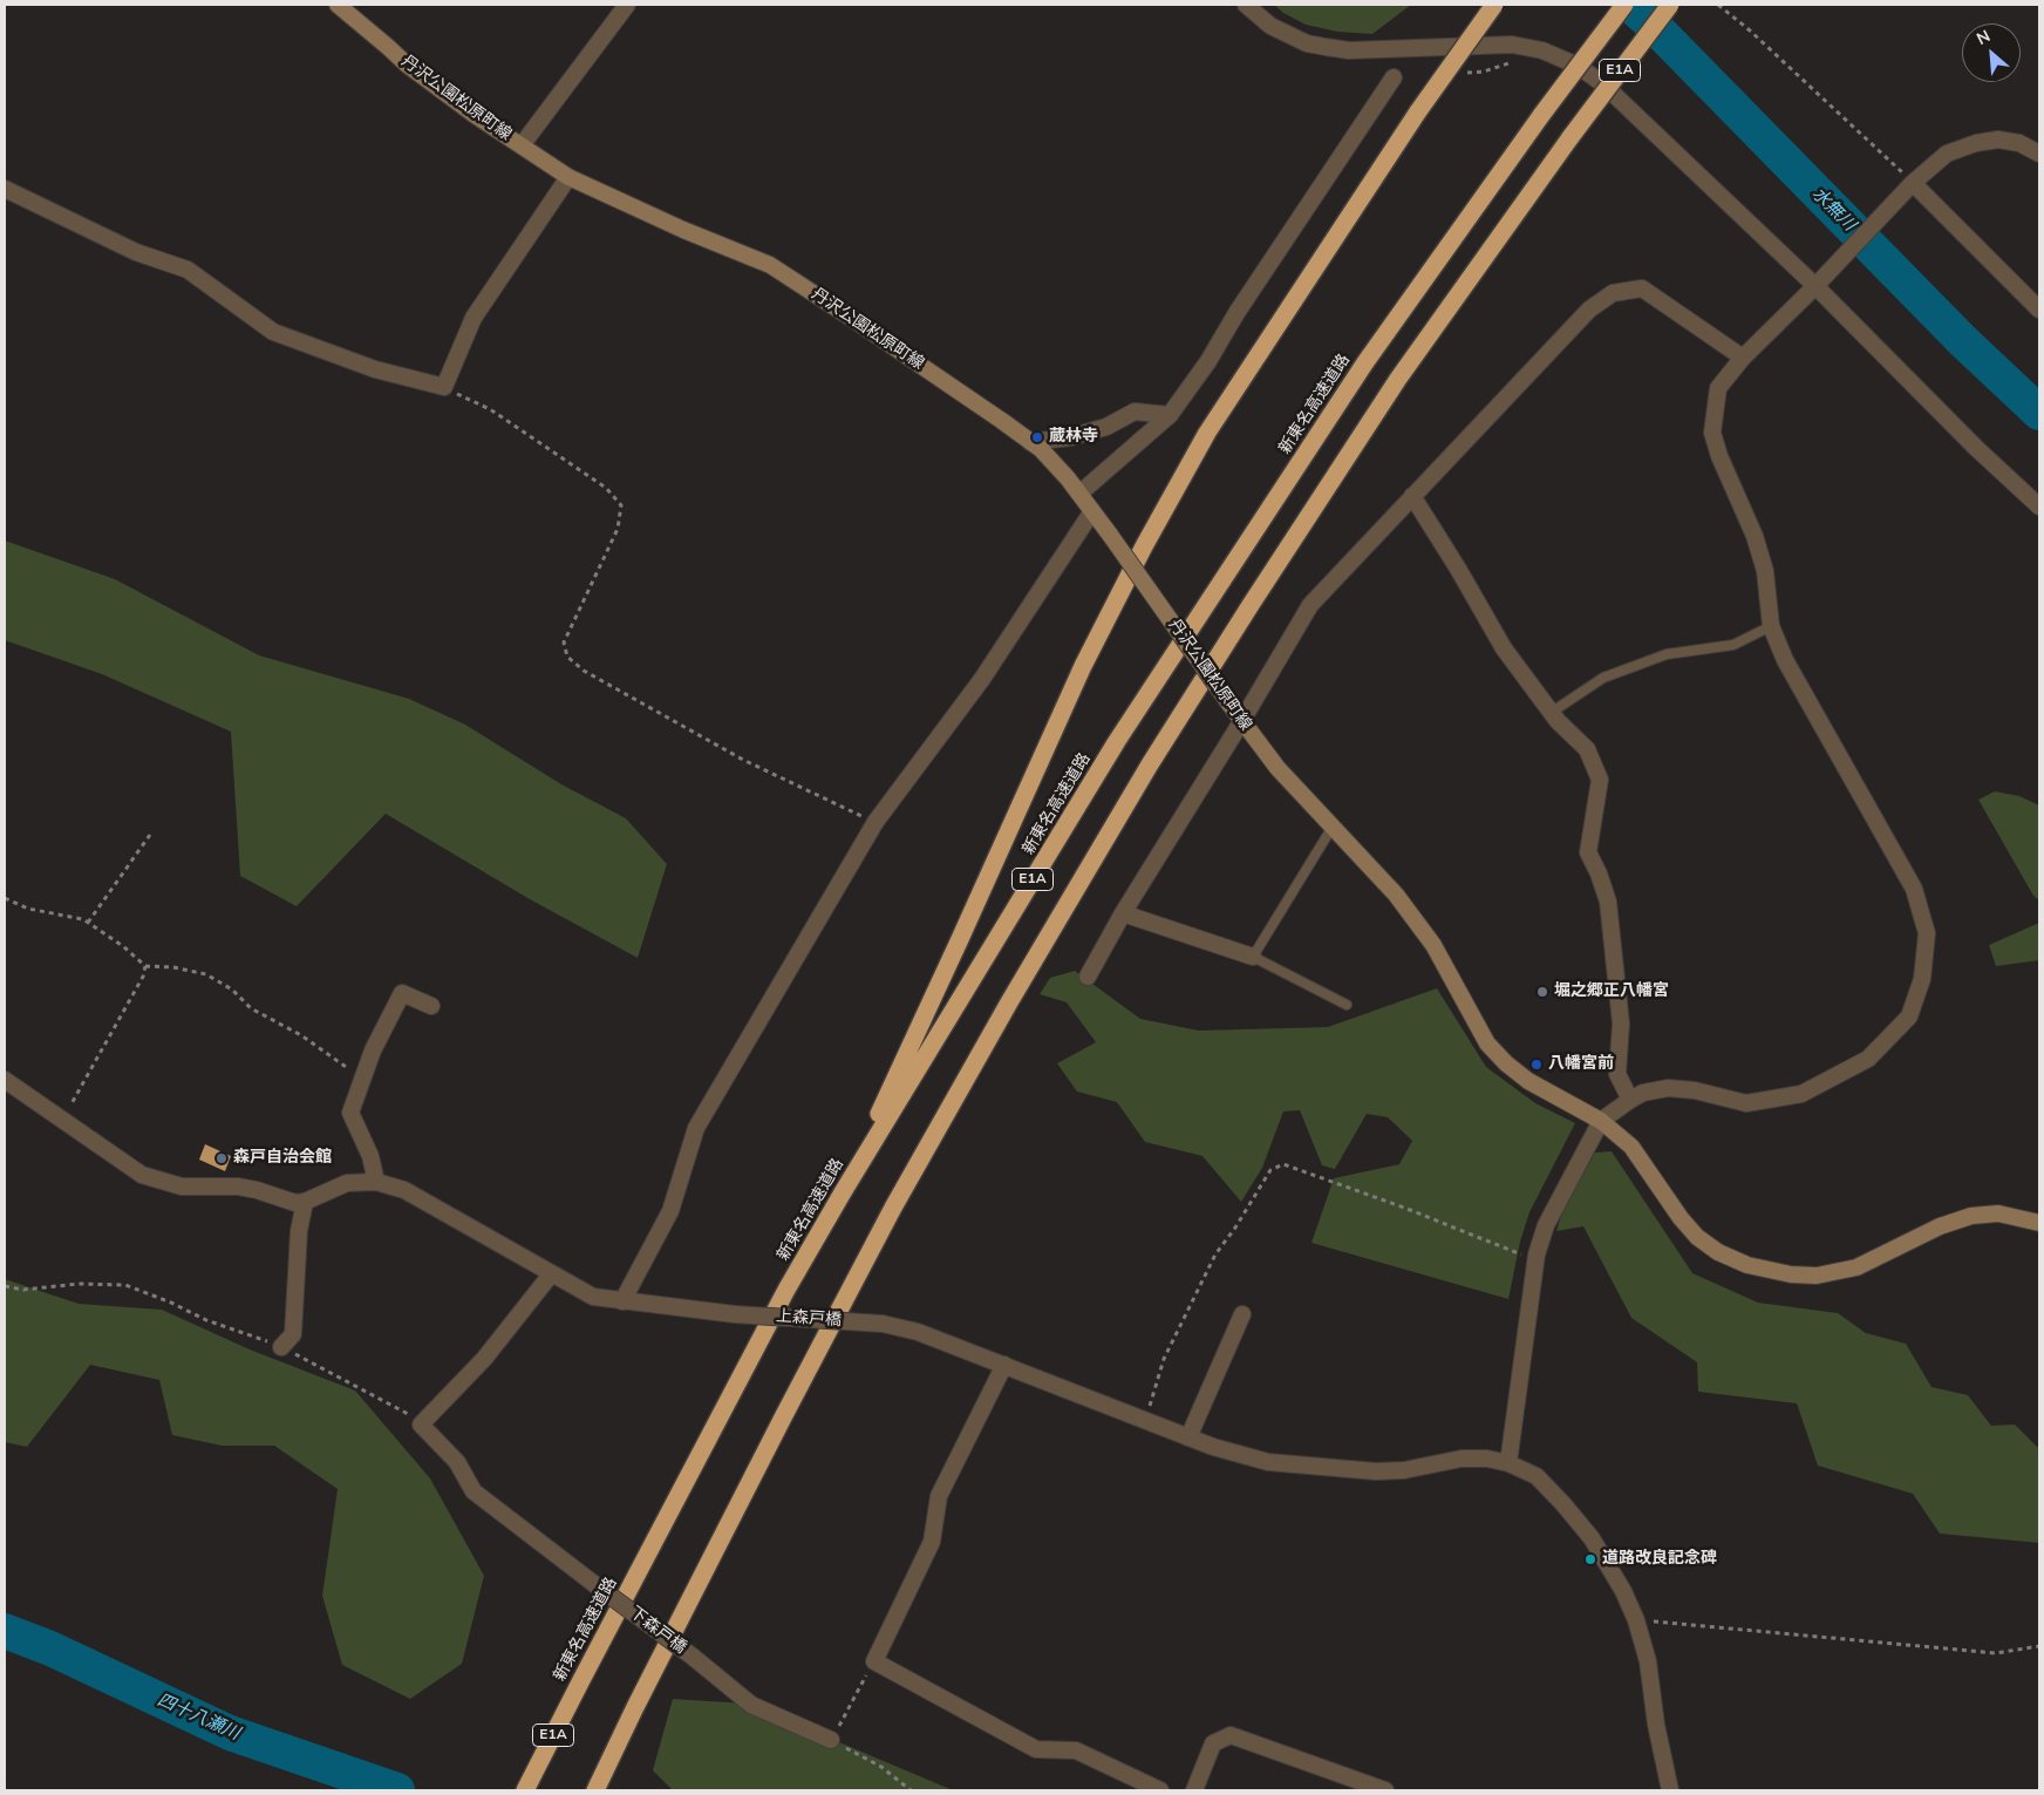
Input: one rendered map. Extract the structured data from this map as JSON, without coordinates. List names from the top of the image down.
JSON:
{
  "streets": {
    "highway": ["E1A", "新東名高速道路"],
    "main road": ["丹沢公園松原町線"],
    "street": ["上森戸橋", "下森戸橋"]
  },
  "water": ["水無川", "四十八瀬川"],
  "places": [
    "蔵林寺",
    "堀之郷正八幡宮",
    "八幡宮前",
    "森戸自治会館",
    "道路改良記念碑"
  ],
  "north": "top left"
}
